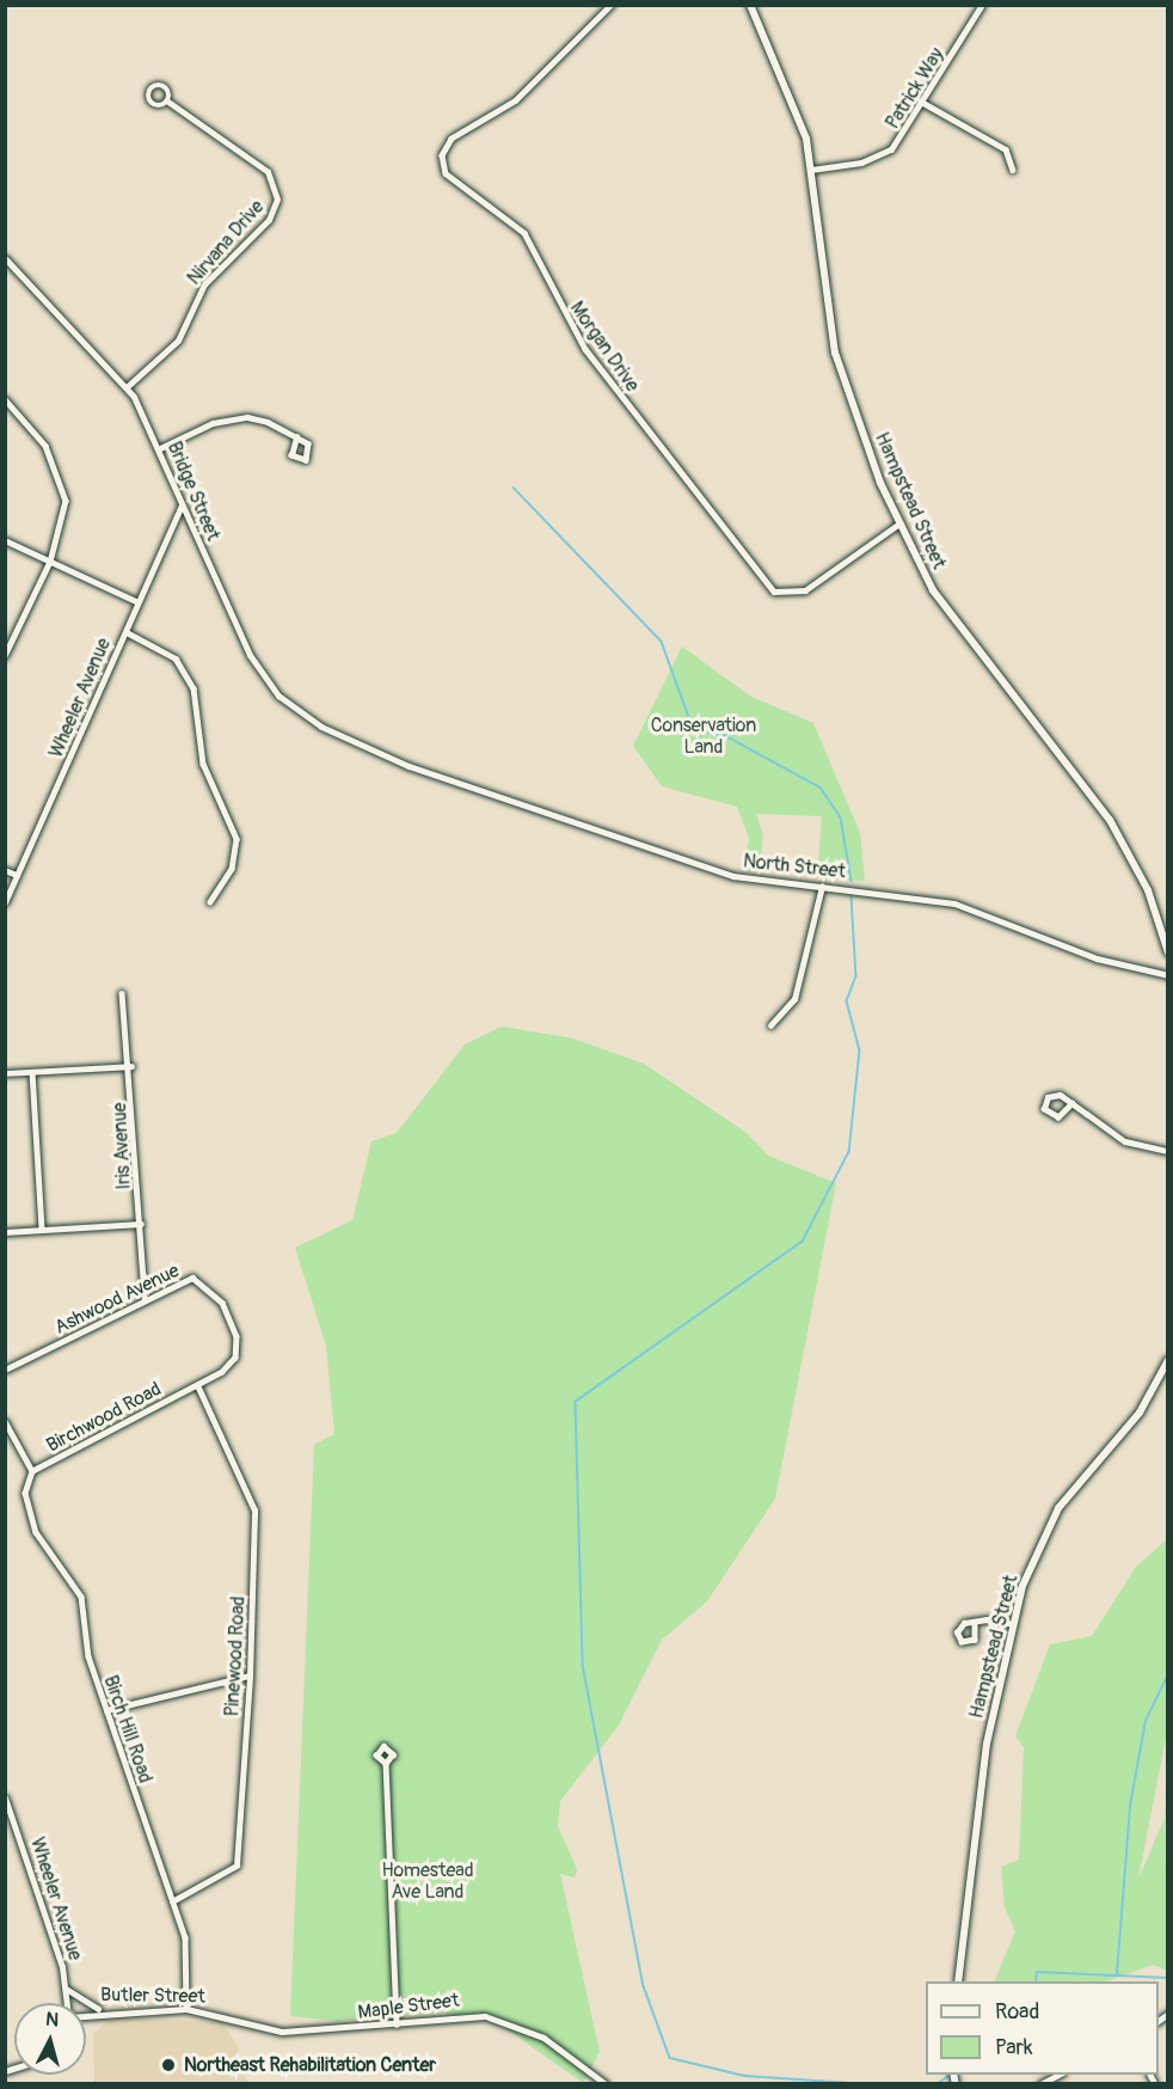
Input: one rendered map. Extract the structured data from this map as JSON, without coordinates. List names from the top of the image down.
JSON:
{
  "streets": {
    "main road": ["Hampstead Street"],
    "street": [
      "Patrick Way",
      "Nirvana Drive",
      "Morgan Drive",
      "Bridge Street",
      "Wheeler Avenue",
      "North Street",
      "Iris Avenue",
      "Ashwood Avenue",
      "Birchwood Road",
      "Pinewood Road",
      "Birch Hill Road",
      "Butler Street",
      "Maple Street"
    ]
  },
  "crossings": [
    ["Patrick Way", "Hampstead Street"],
    ["Nirvana Drive", "Bridge Street"],
    ["Morgan Drive", "Hampstead Street"],
    ["Bridge Street", "Wheeler Avenue"],
    ["Bridge Street", "North Street"],
    ["Iris Avenue", "Ashwood Avenue"],
    ["Ashwood Avenue", "Birchwood Road"],
    ["Birchwood Road", "Pinewood Road"],
    ["Birchwood Road", "Birch Hill Road"],
    ["Pinewood Road", "Birch Hill Road"],
    ["Birch Hill Road", "Butler Street"],
    ["Butler Street", "Maple Street"]
  ],
  "parks": ["Conservation Land", "Homestead Ave Land"],
  "places": ["Northeast Rehabilitation Center"],
  "legend": ["Road", "Park"],
  "north": "top"
}
